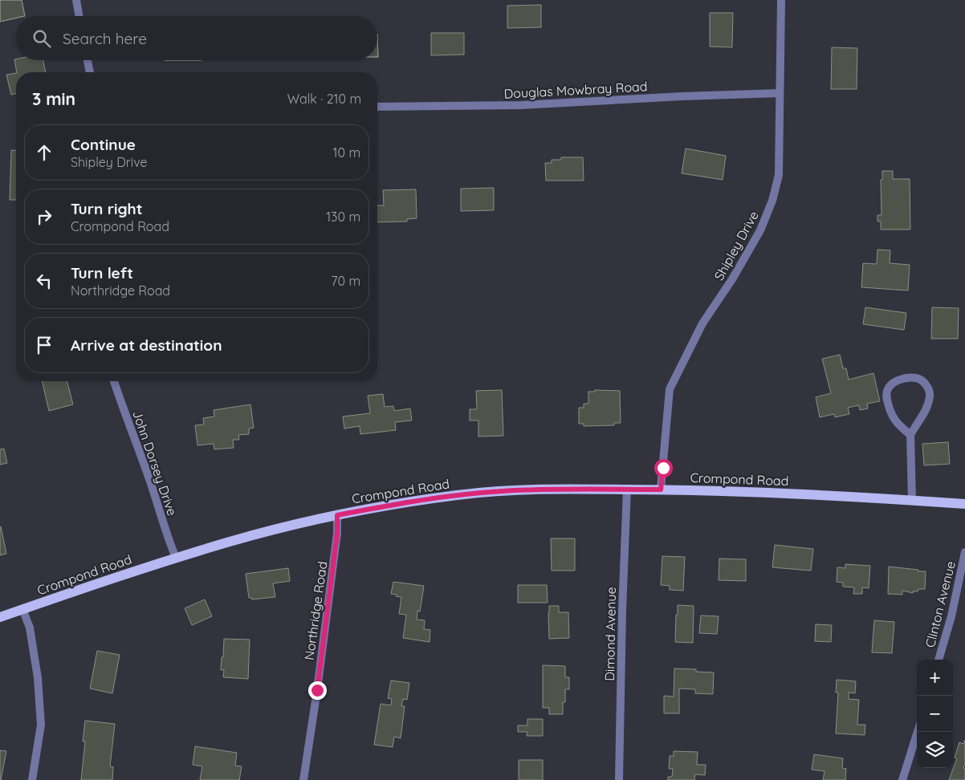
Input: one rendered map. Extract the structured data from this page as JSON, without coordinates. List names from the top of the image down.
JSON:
{
  "streets": {
    "main road": ["Crompond Road"],
    "street": [
      "Douglas Mowbray Road",
      "Shipley Drive",
      "John Dorsey Drive",
      "Clinton Avenue",
      "Northridge Road",
      "Dimond Avenue"
    ]
  },
  "crossings": [
    ["Douglas Mowbray Road", "Shipley Drive"],
    ["Shipley Drive", "Crompond Road"],
    ["John Dorsey Drive", "Crompond Road"],
    ["Crompond Road", "Northridge Road"],
    ["Crompond Road", "Dimond Avenue"]
  ],
  "page": {
    "search": "Search here",
    "heading": ["3 min", "Walk · 210 m"],
    "list": [
      ["Continue", "Shipley Drive", "10 m"],
      ["Turn right", "Crompond Road", "130 m"],
      ["Turn left", "Northridge Road", "70 m"],
      "Arrive at destination"
    ],
    "map_buttons": ["+", "−"]
  }
}
